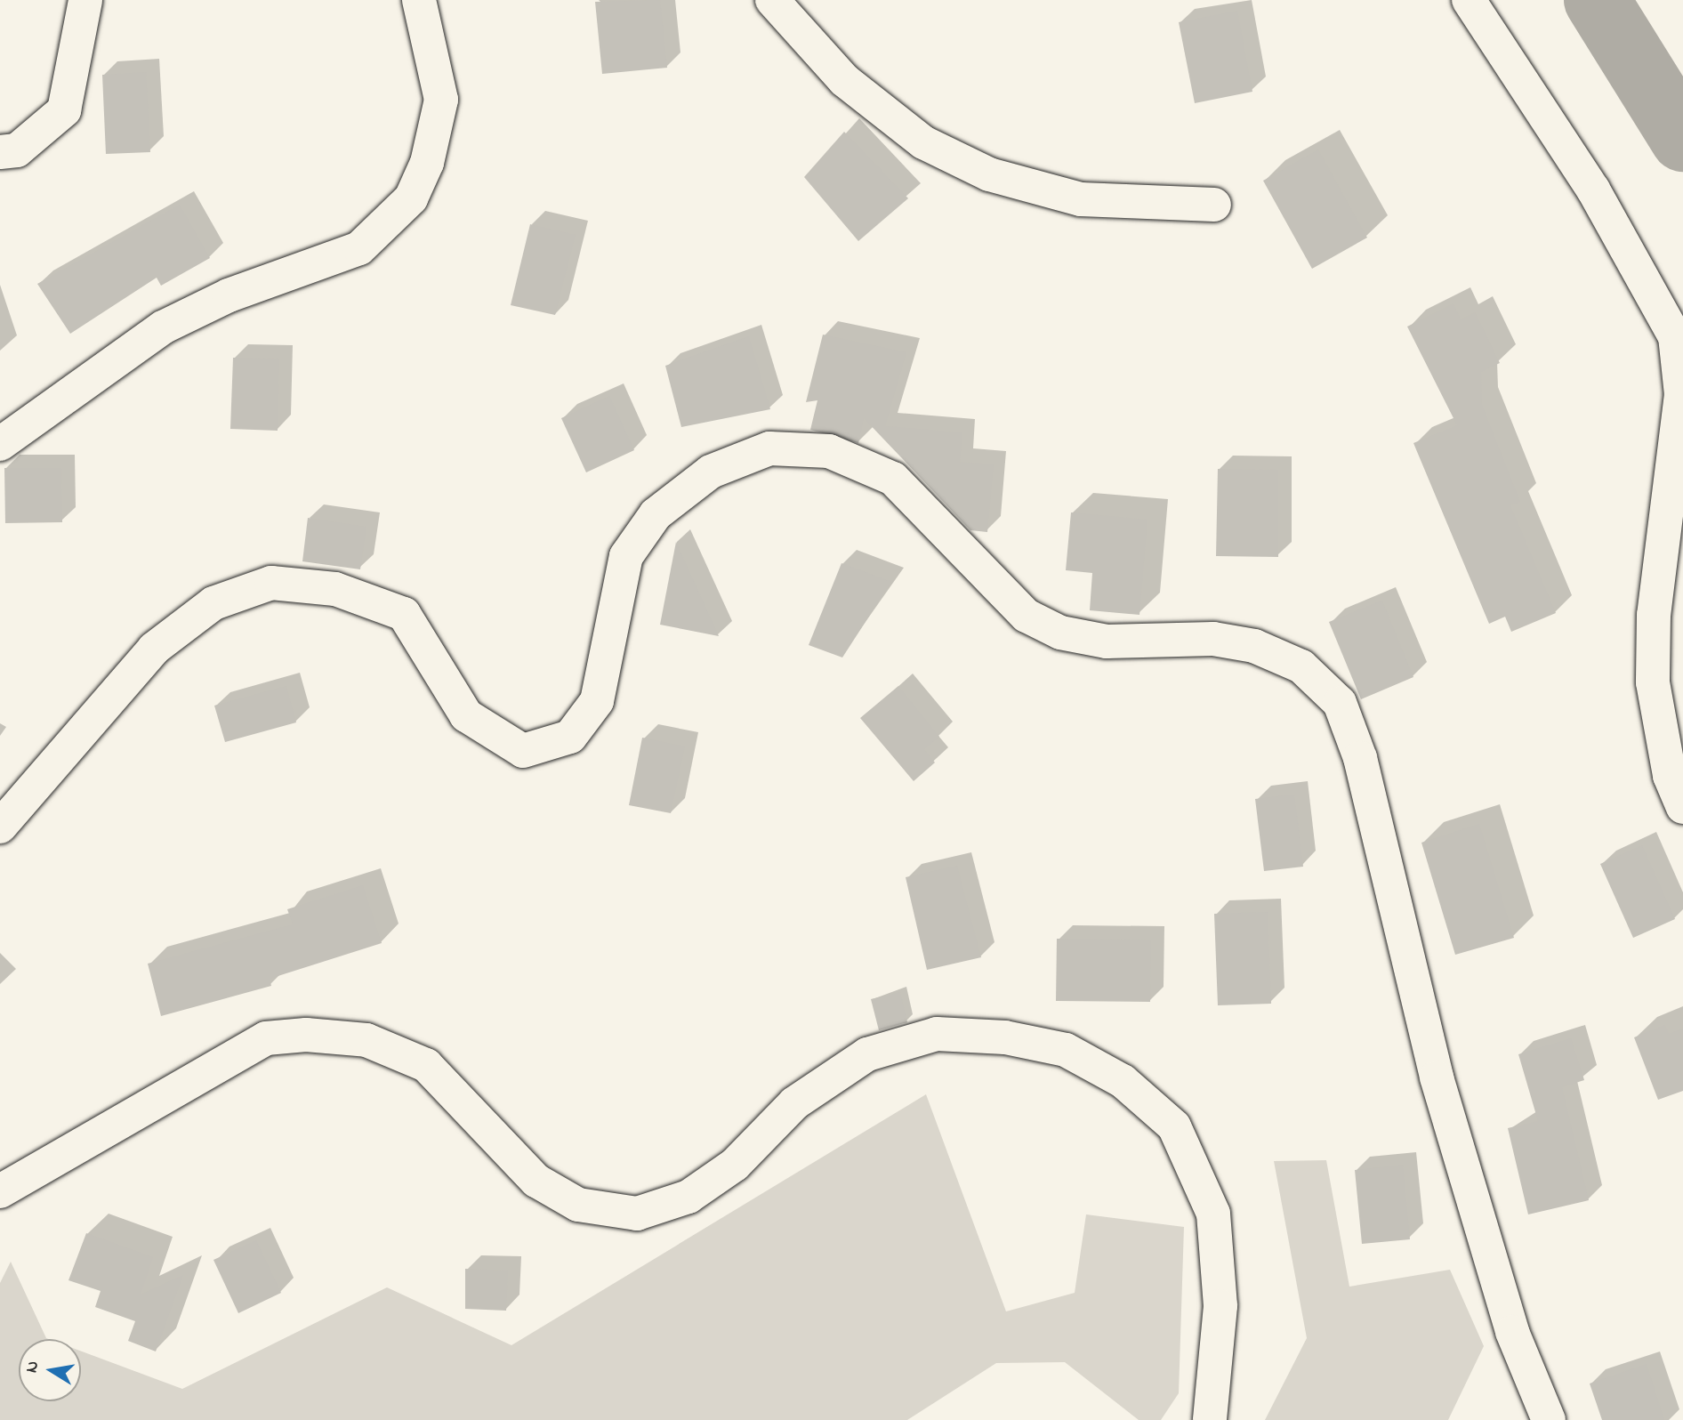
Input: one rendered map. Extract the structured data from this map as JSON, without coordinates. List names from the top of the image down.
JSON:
{
  "north": "left"
}
